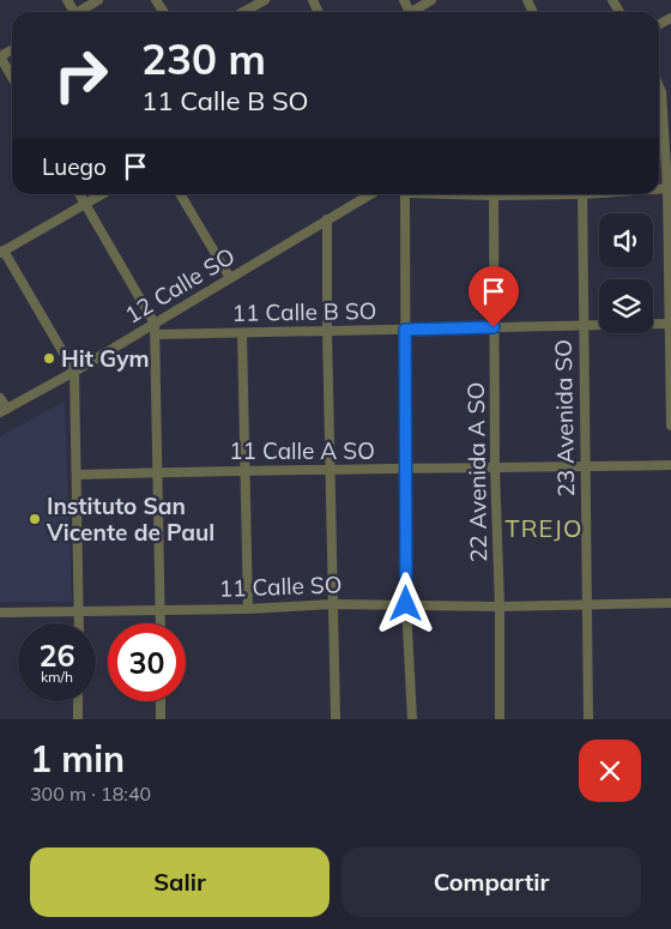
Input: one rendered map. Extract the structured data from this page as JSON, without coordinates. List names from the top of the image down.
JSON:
{
  "streets": {
    "street": [
      "12 Calle SO",
      "11 Calle B SO",
      "23 Avenida SO",
      "11 Calle A SO",
      "22 Avenida A SO",
      "11 Calle SO"
    ]
  },
  "crossings": [
    ["11 Calle B SO", "23 Avenida SO"],
    ["11 Calle B SO", "22 Avenida A SO"],
    ["23 Avenida SO", "11 Calle A SO"],
    ["23 Avenida SO", "11 Calle SO"],
    ["11 Calle A SO", "22 Avenida A SO"],
    ["22 Avenida A SO", "11 Calle SO"]
  ],
  "districts": ["TREJO"],
  "places": ["Hit Gym", "Instituto San Vicente de Paul"],
  "page": {
    "turn": ["230 m", "11 Calle B SO"],
    "then": "Luego",
    "speed": "26 km/h",
    "limit": "30",
    "heading": ["1 min", "300 m · 18:40"],
    "buttons": ["Salir", "Compartir"]
  }
}
